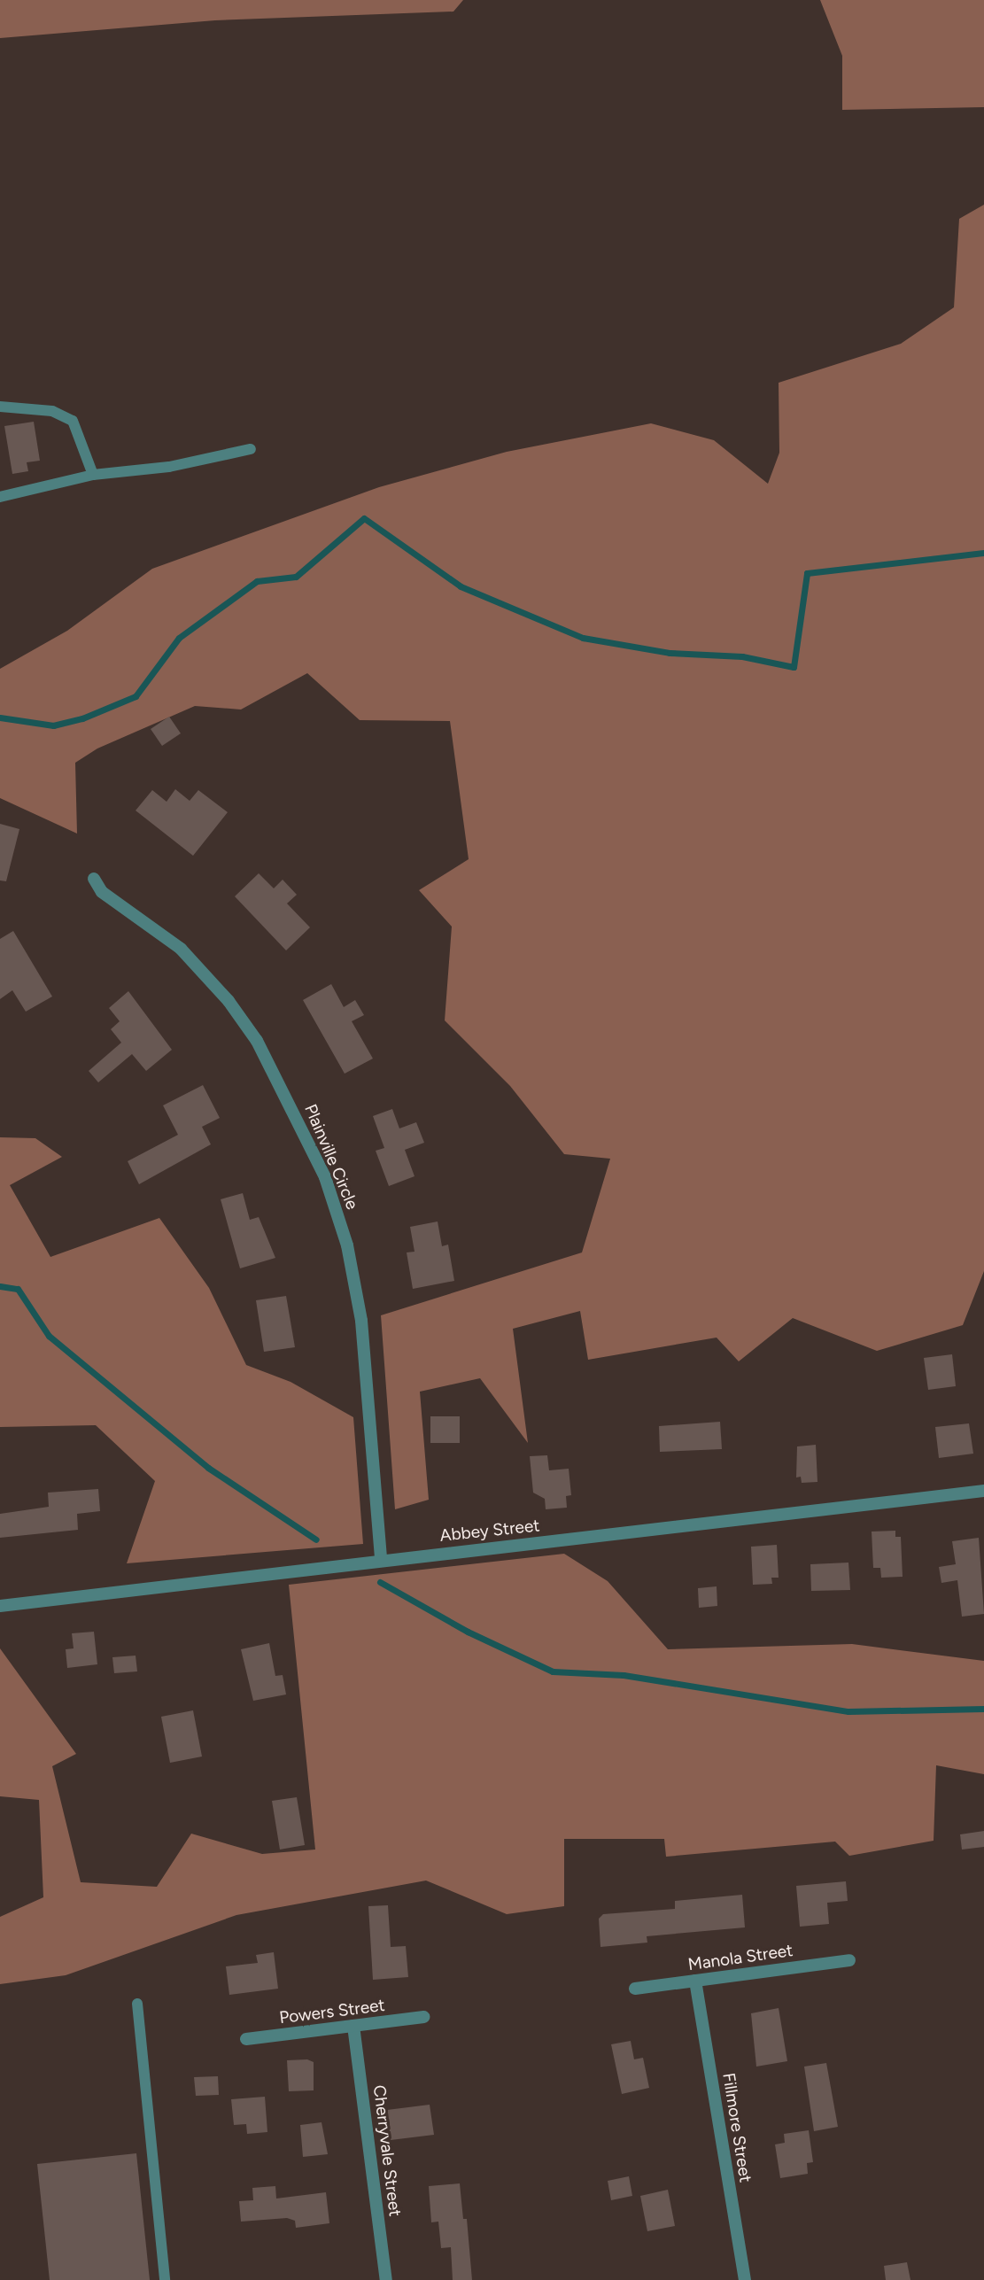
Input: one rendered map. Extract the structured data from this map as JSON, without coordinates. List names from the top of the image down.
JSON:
{
  "streets": {
    "street": [
      "Plainville Circle",
      "Abbey Street",
      "Manola Street",
      "Powers Street",
      "Fillmore Street",
      "Cherryvale Street"
    ]
  },
  "crossings": [
    ["Plainville Circle", "Abbey Street"],
    ["Manola Street", "Fillmore Street"],
    ["Powers Street", "Cherryvale Street"]
  ]
}
